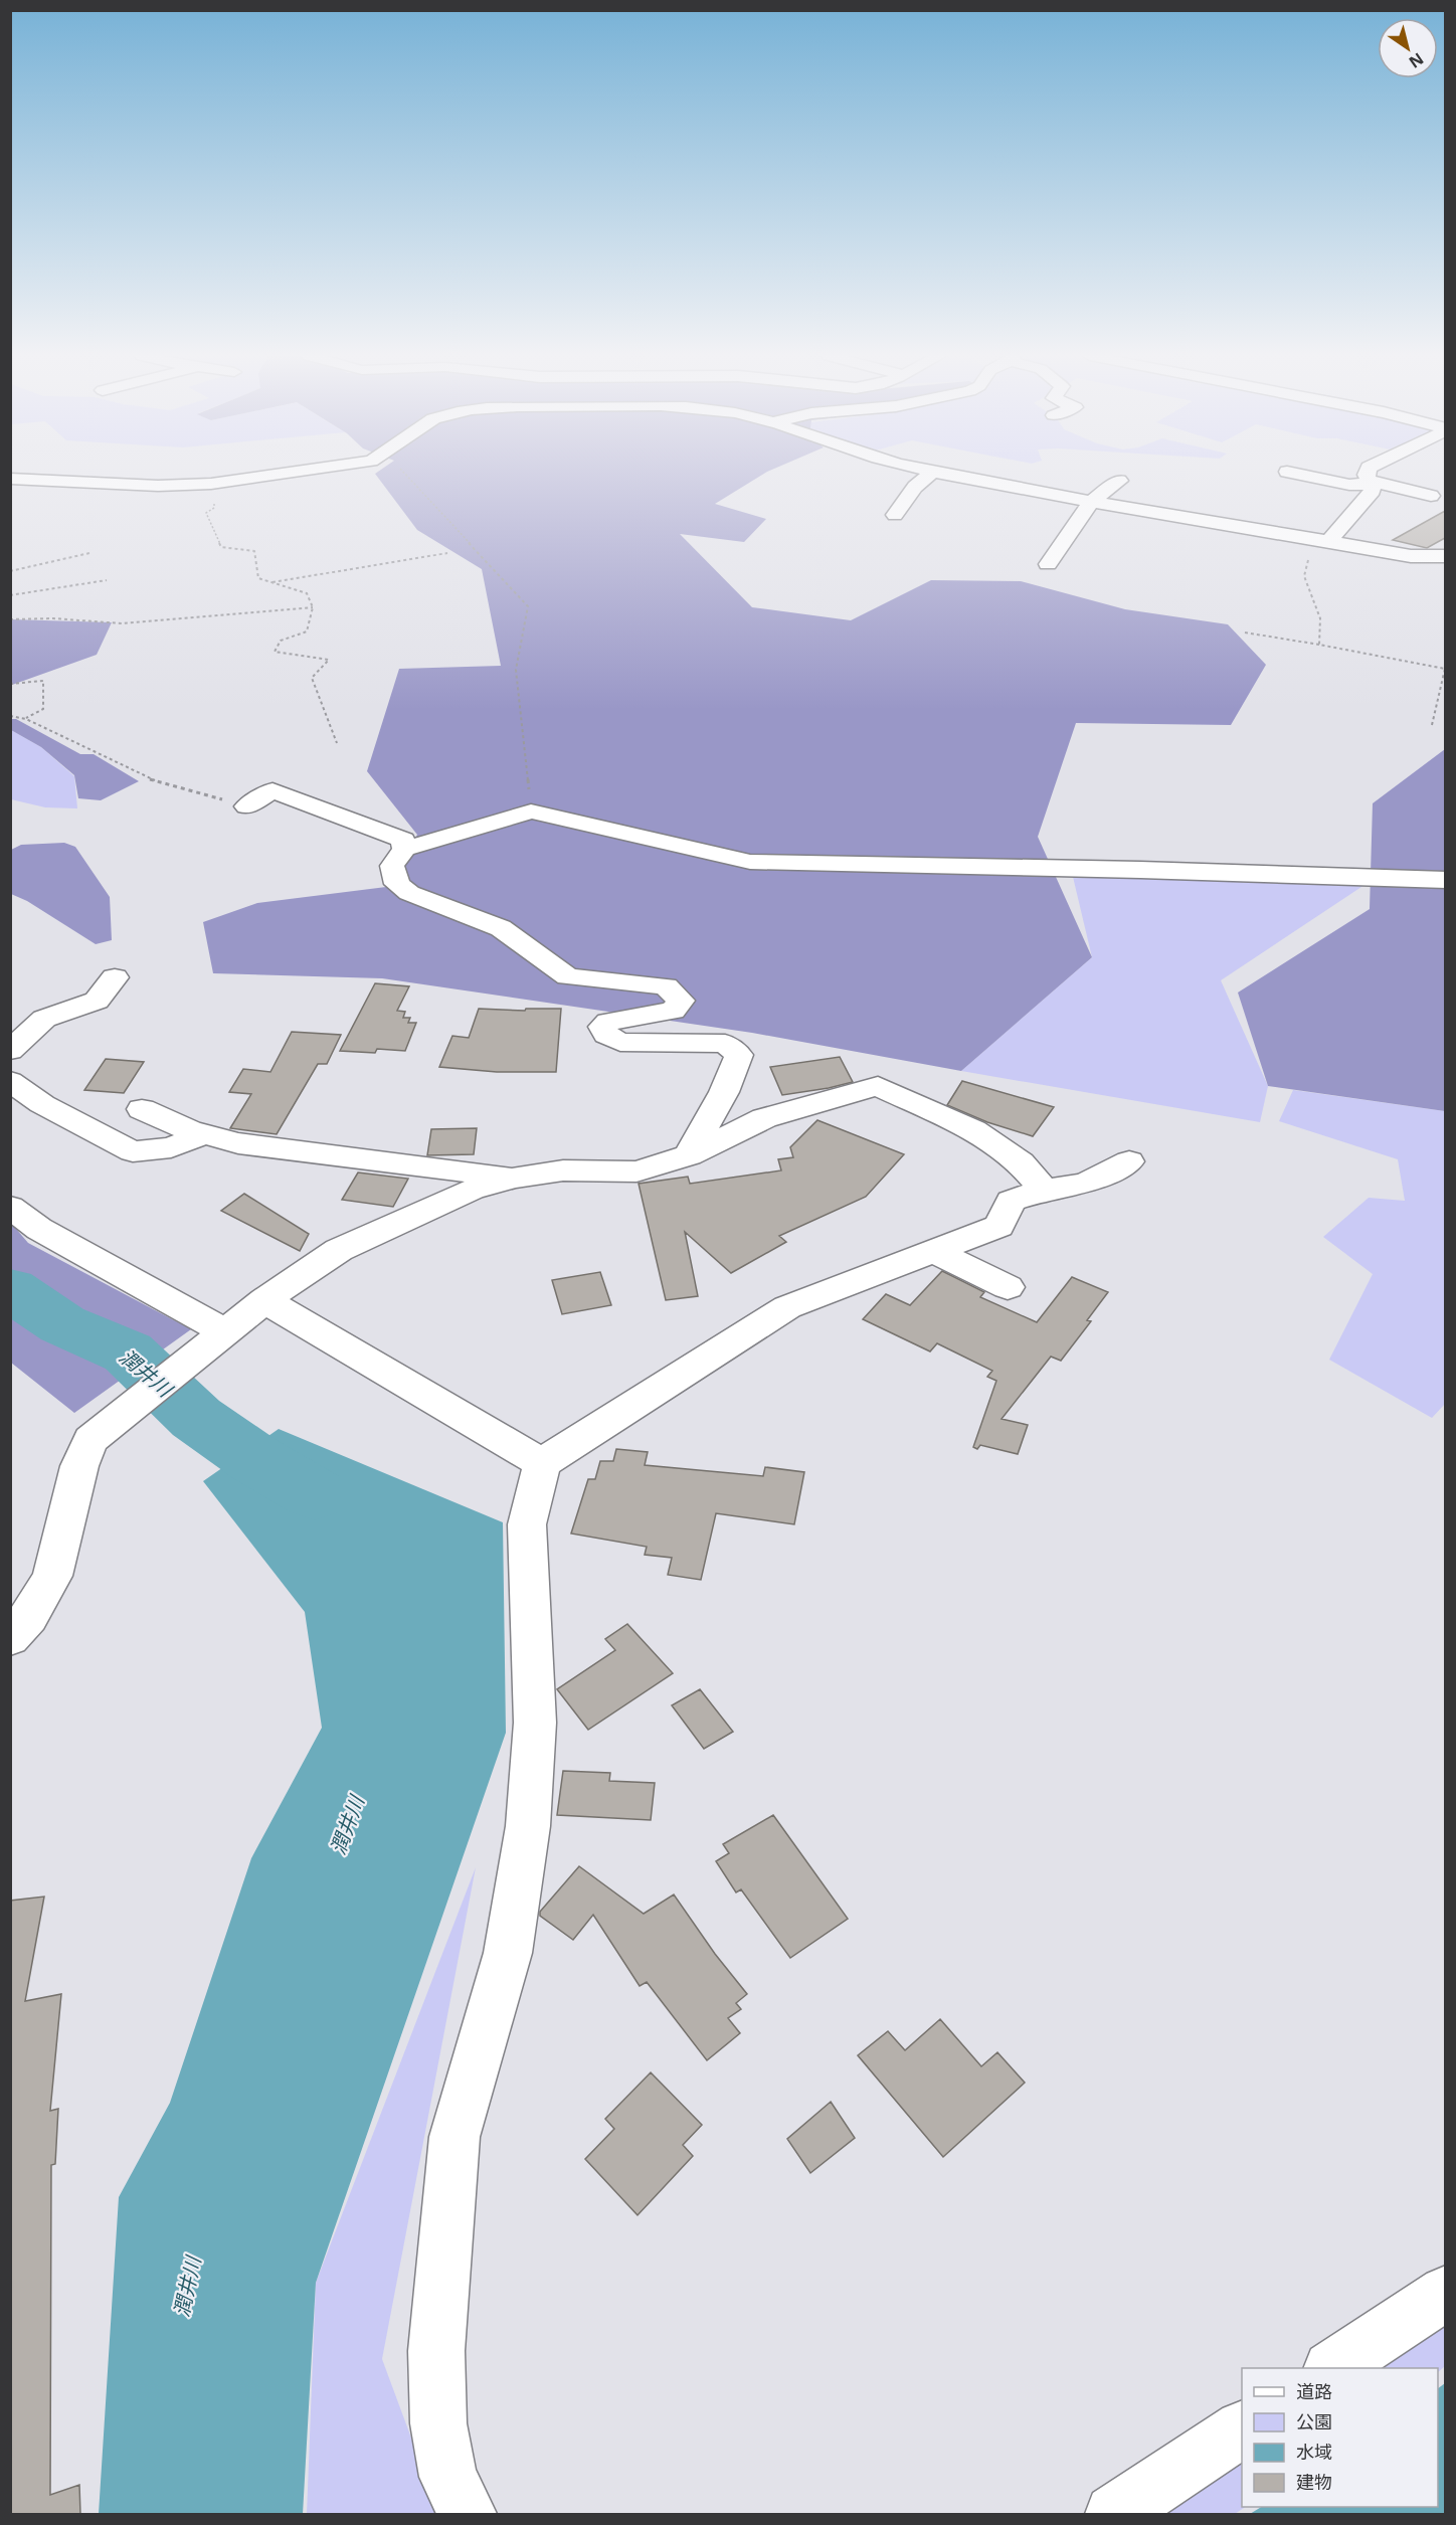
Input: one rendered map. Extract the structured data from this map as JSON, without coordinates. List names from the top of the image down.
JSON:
{
  "water": ["潤井川"],
  "legend": [
    "道路",
    "公園",
    "水域",
    "建物"
  ],
  "north": "bottom right"
}
